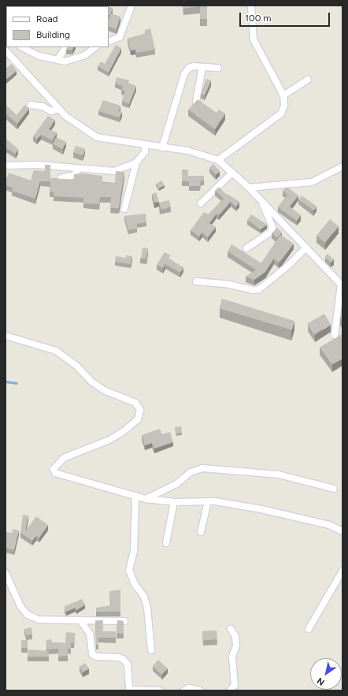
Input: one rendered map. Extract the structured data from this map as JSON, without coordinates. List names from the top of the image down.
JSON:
{
  "legend": ["Road", "Building"],
  "scale_bar": "100 m",
  "north": "bottom left"
}
